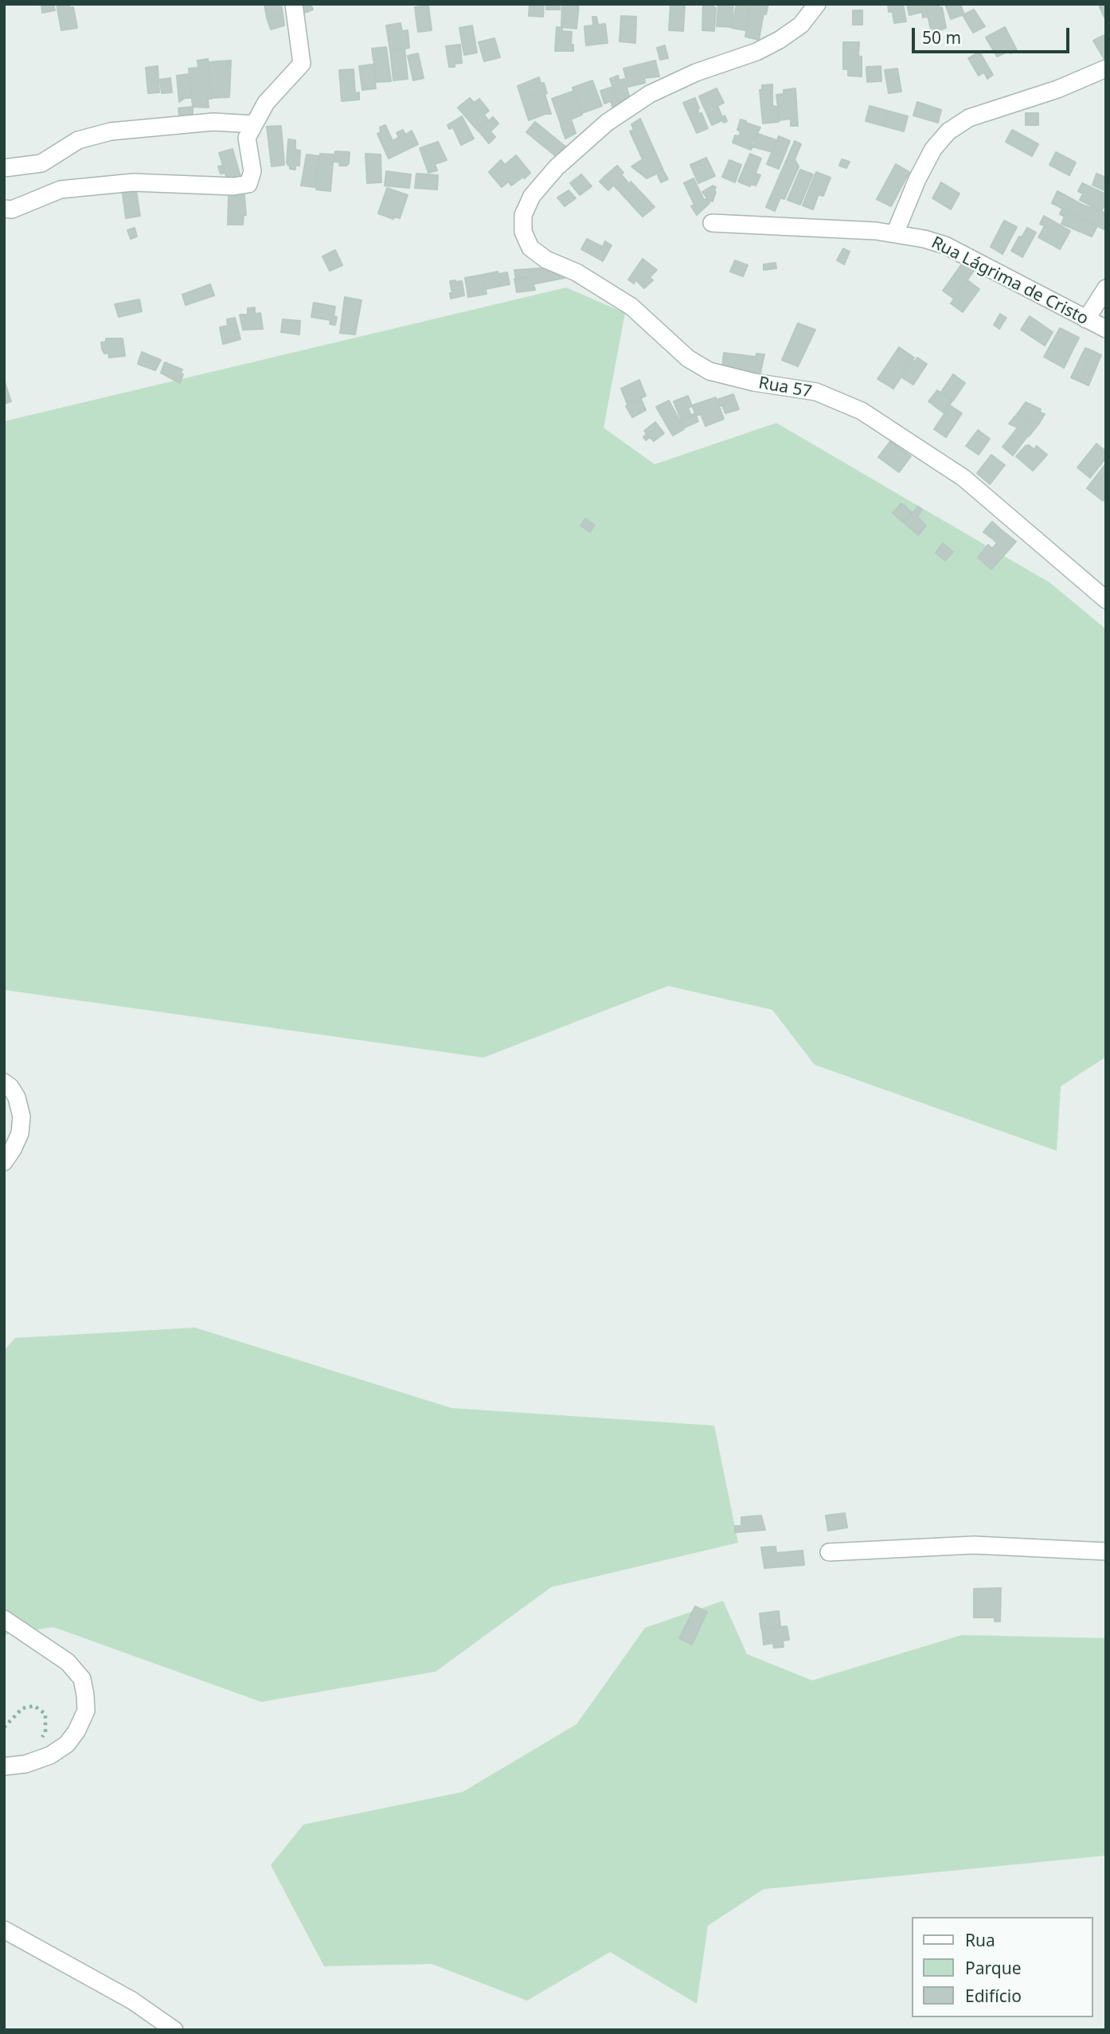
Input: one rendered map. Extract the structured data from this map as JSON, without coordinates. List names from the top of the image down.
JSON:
{
  "streets": {
    "street": ["Rua Lágrima de Cristo", "Rua 57"]
  },
  "legend": ["Rua", "Parque", "Edifício"],
  "scale_bar": "50 m"
}
